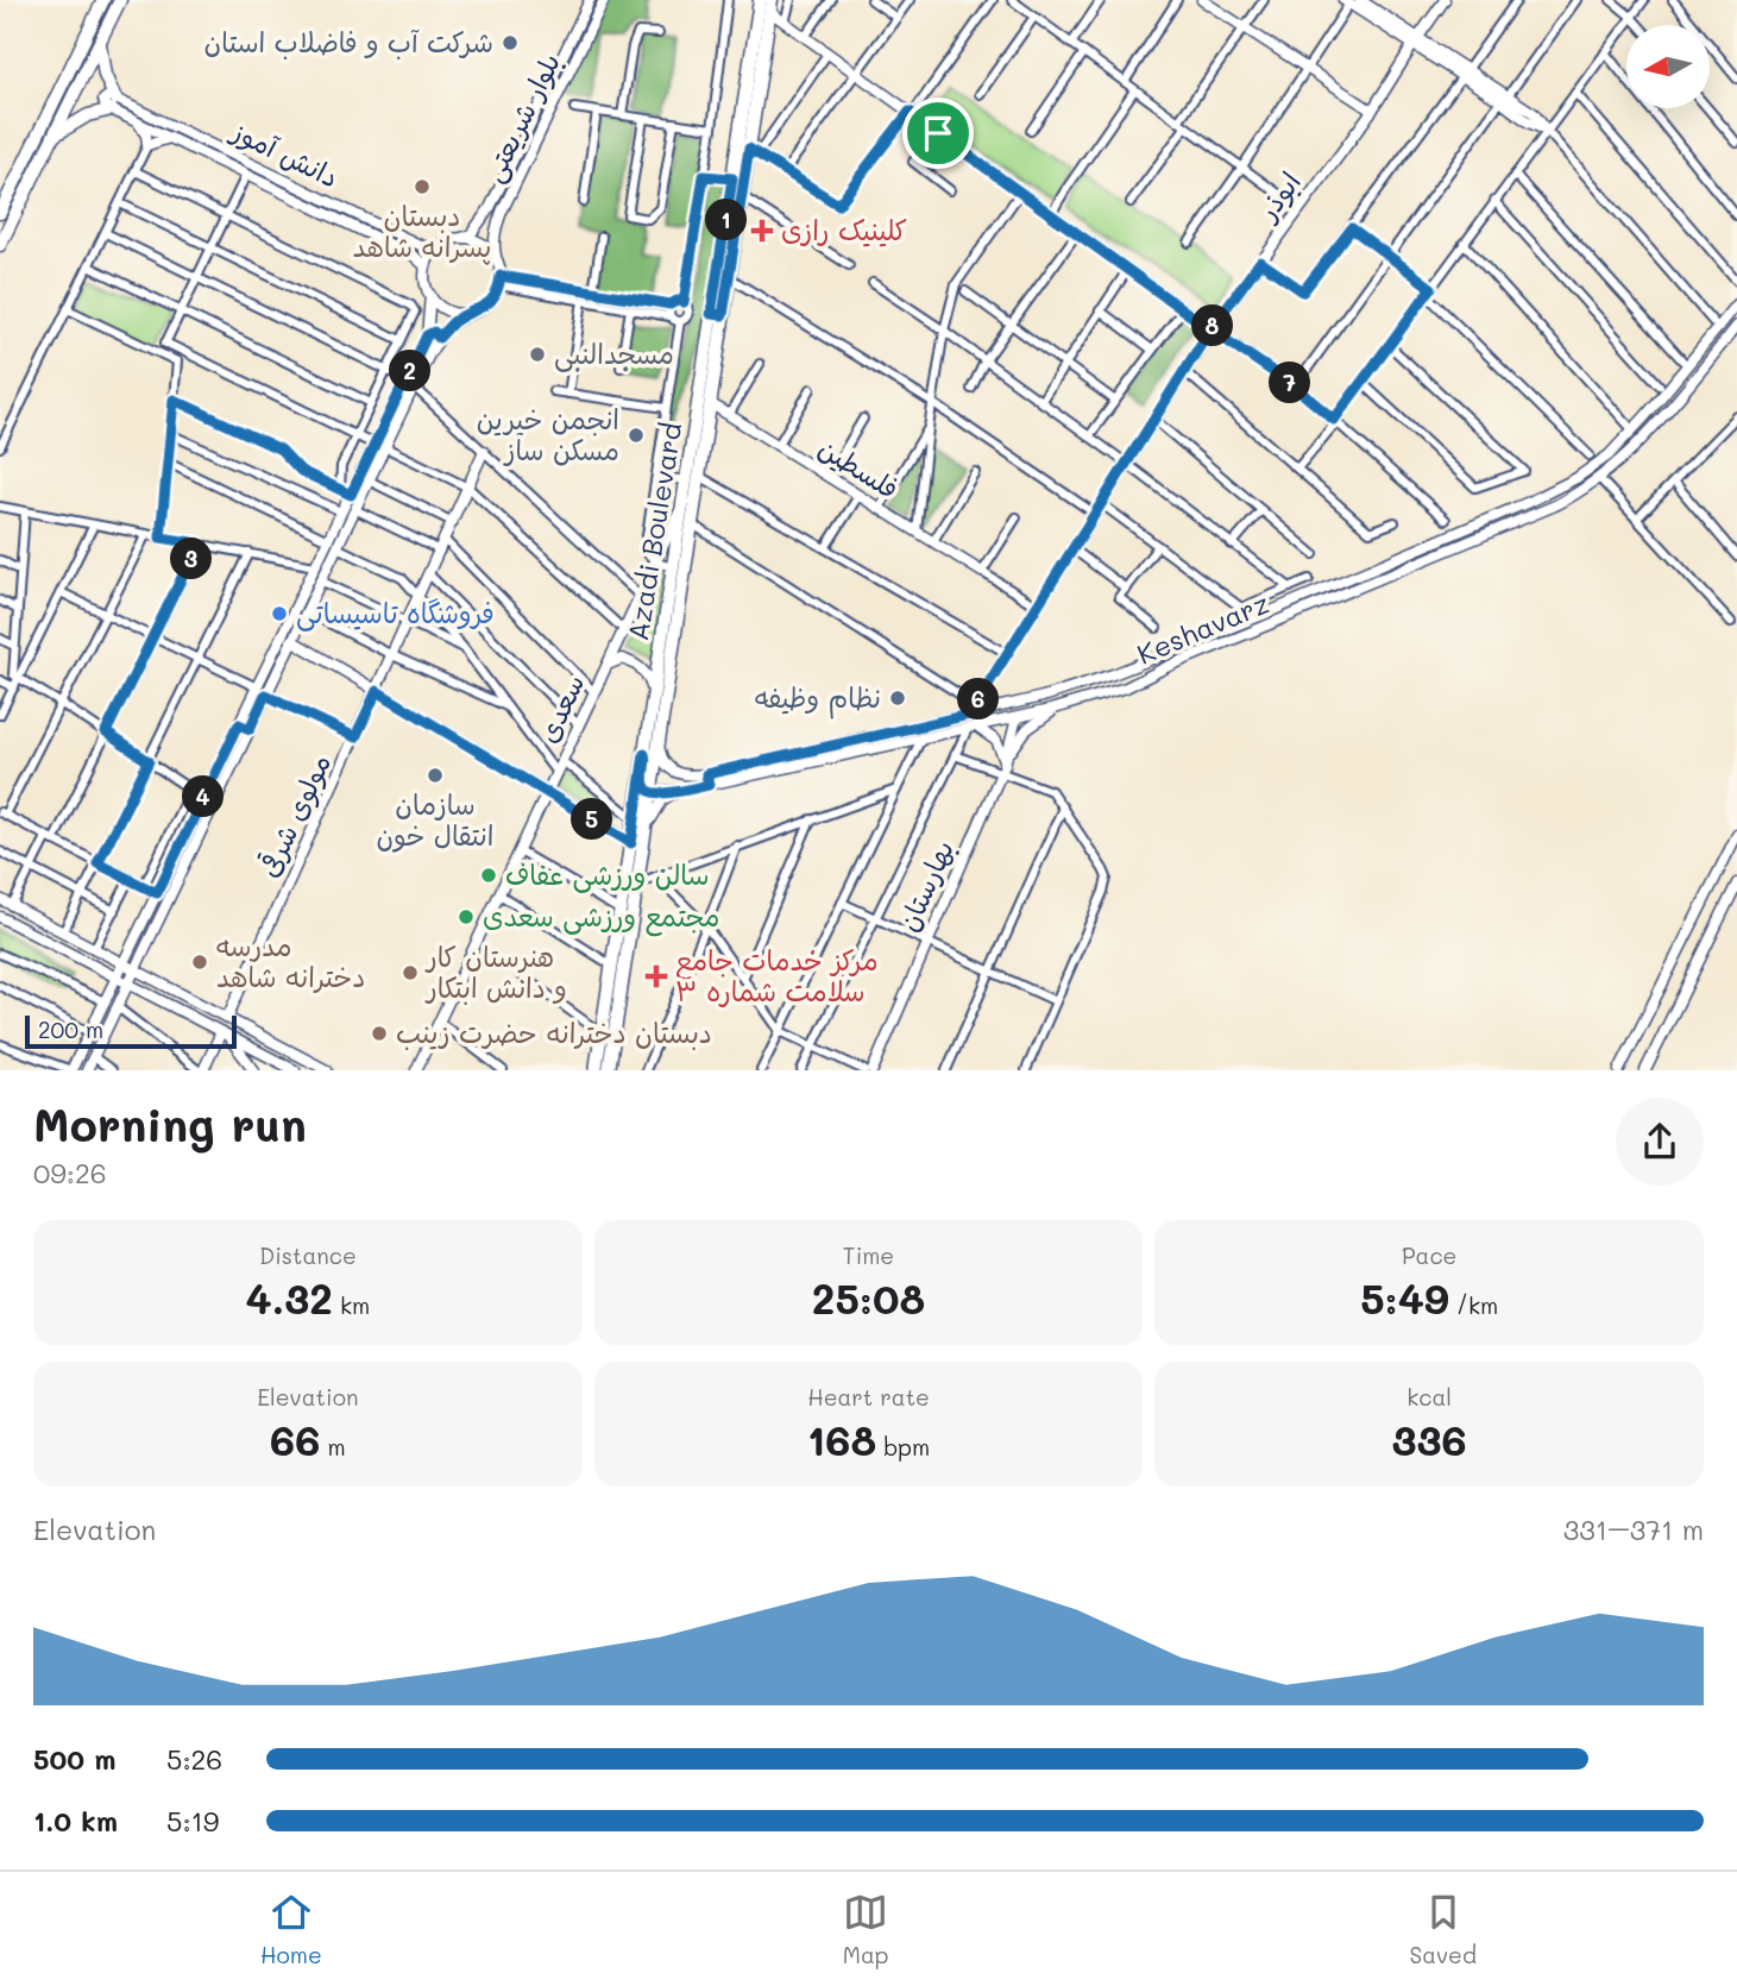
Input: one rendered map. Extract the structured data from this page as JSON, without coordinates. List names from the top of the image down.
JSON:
{
  "streets": {
    "main road": [
      "بلوار شریعتی",
      "دانش آموز",
      "ابوذر",
      "فلسطین",
      "Azadi Boulevard",
      "Keshavarz",
      "سعدی",
      "مولوی شرقی",
      "بهارستان"
    ]
  },
  "crossings": [
    ["بلوار شریعتی", "دانش آموز"],
    ["ابوذر", "Keshavarz"],
    ["فلسطین", "Azadi Boulevard"],
    ["Azadi Boulevard", "Keshavarz"],
    ["Azadi Boulevard", "سعدی"],
    ["Keshavarz", "بهارستان"]
  ],
  "places": {
    "other": [
      "شرکت آب و فاضلاب استان",
      "دبستان پسرانه شاهد",
      "مسجدالنبی",
      "انجمن خیرین مسکن ساز",
      "فروشگاه تاسیساتی",
      "نظام وظیفه",
      "سازمان انتقال خون",
      "سالن ورزشی عفاف",
      "مجتمع ورزشی سعدی",
      "مدرسه دخترانه شاهد",
      "هنرستان کار و دانش ابتکار",
      "دبستان دخترانه حضرت زینب"
    ],
    "health": ["کلینیک رازی", "مرکز خدمات جامع سلامت شماره ۳"]
  },
  "scale_bar": "200 m",
  "north": "left",
  "page": {
    "pins": [
      "1",
      "8",
      "2",
      "7",
      "3",
      "6",
      "4",
      "5"
    ],
    "scale": "200 m",
    "heading": ["Morning run", "09:26"],
    "stats": [
      ["Distance", "4.32 km"],
      ["Time", "25:08"],
      ["Pace", "5:49 /km"],
      ["Elevation", "66 m"],
      ["Heart rate", "168 bpm"],
      ["kcal", "336"]
    ],
    "chart": ["Elevation", "331–371 m"],
    "list": [
      {
        "name": "500 m",
        "note": "5:26"
      },
      {
        "name": "1.0 km",
        "note": "5:19"
      }
    ],
    "tabs": ["Home", "Map", "Saved"]
  }
}
